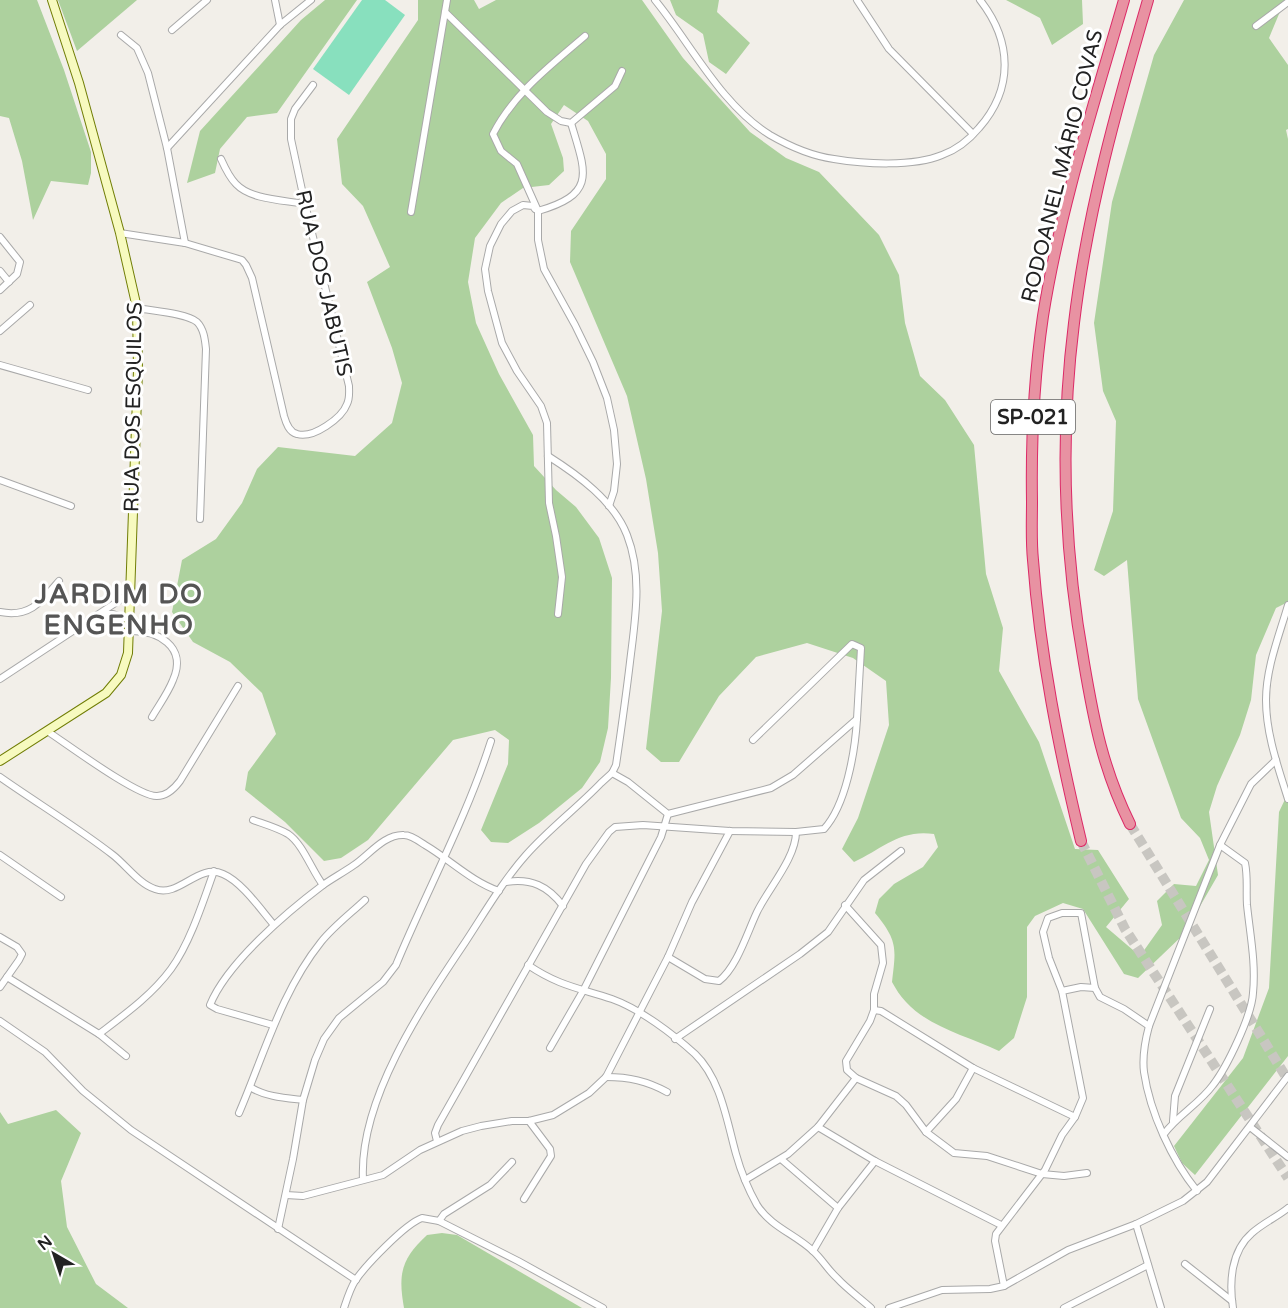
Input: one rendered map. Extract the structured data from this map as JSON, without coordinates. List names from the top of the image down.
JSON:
{
  "streets": {
    "highway": ["RODOANEL MÁRIO COVAS", "SP-021"],
    "street": ["RUA DOS JABUTIS", "RUA DOS ESQUILOS"]
  },
  "crossings": [
    ["RUA DOS JABUTIS", "RUA DOS ESQUILOS"]
  ],
  "districts": ["JARDIM DO ENGENHO"],
  "north": "top left"
}
